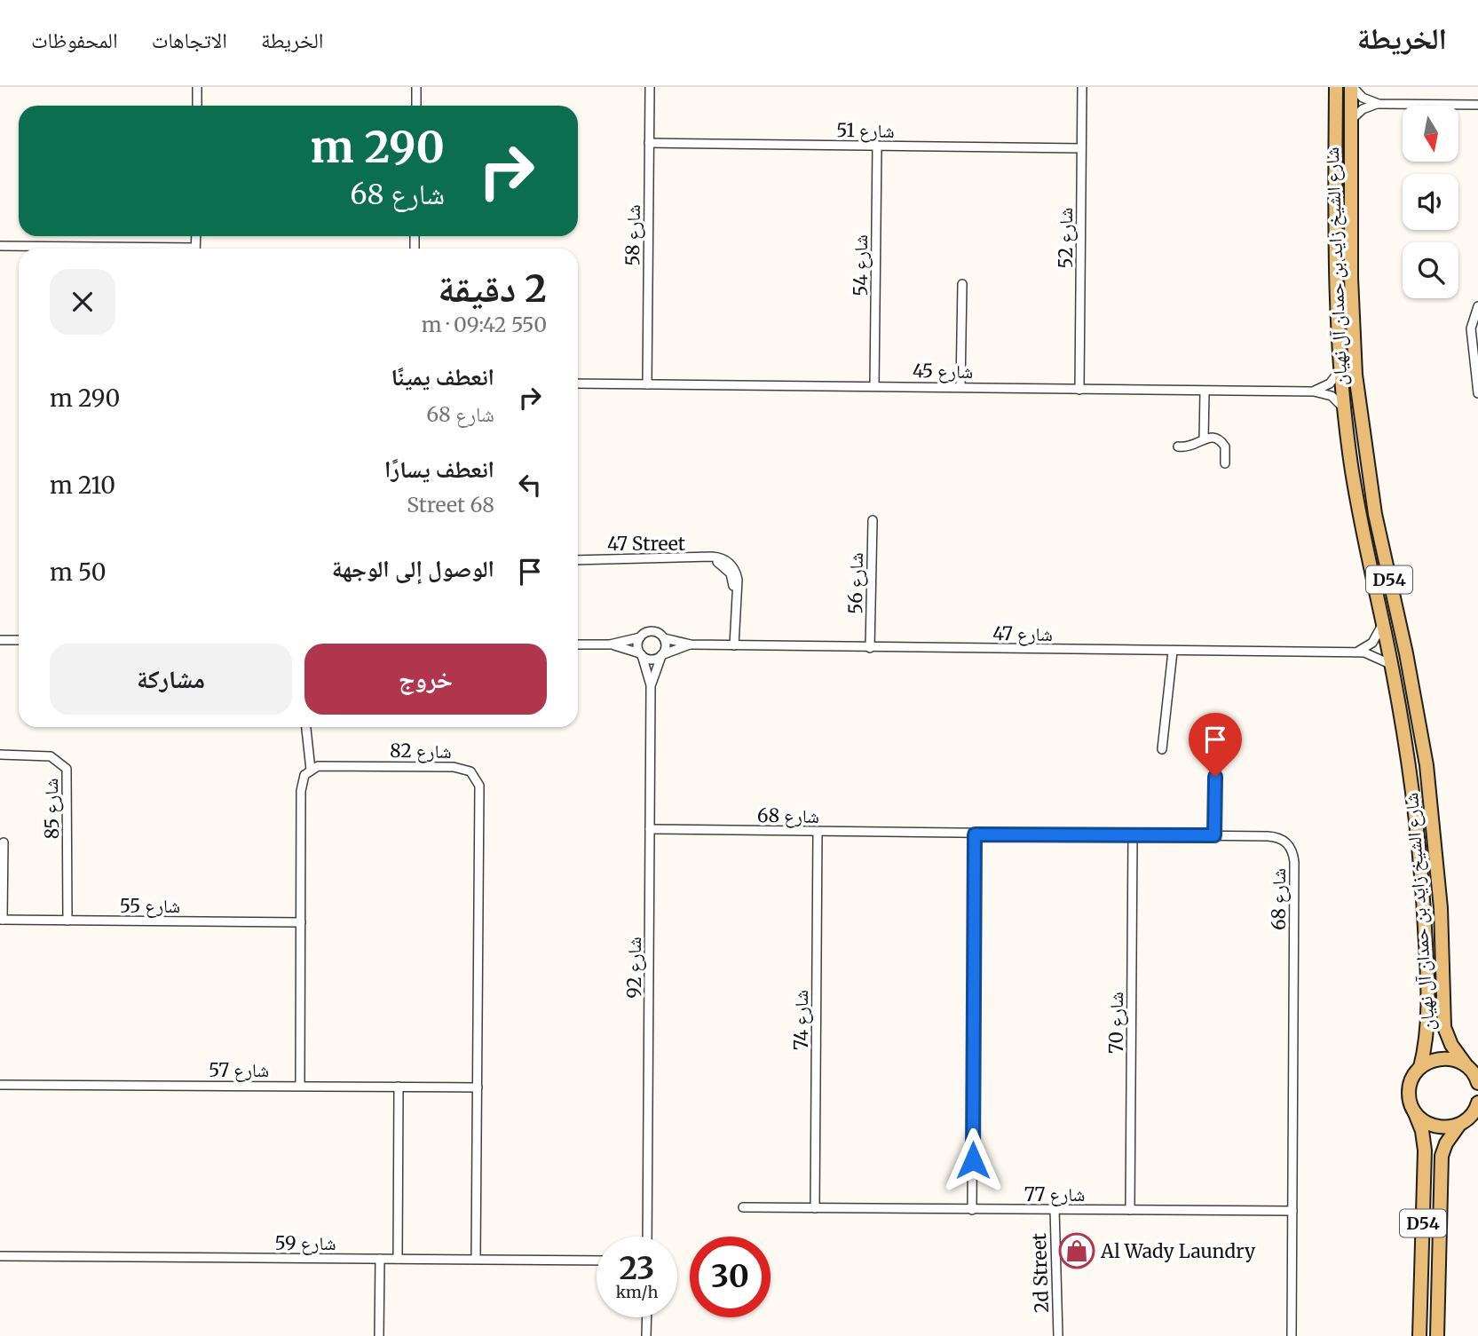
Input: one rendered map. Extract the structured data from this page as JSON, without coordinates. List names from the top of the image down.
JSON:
{
  "streets": {
    "main road": ["شارع الشيخ زايد بن حمدان آل نهيان", "D54"],
    "street": [
      "شارع 51",
      "شارع 58",
      "شارع 52",
      "شارع 54",
      "شارع 45",
      "47 Street",
      "شارع 56",
      "شارع 47",
      "شارع 82",
      "شارع 85",
      "شارع 68",
      "شارع 55",
      "شارع 92",
      "شارع 74",
      "شارع 70",
      "شارع 57",
      "شارع 77",
      "شارع 59",
      "2d Street"
    ]
  },
  "crossings": [
    ["شارع 51", "شارع 58"],
    ["شارع 51", "شارع 52"],
    ["شارع 51", "شارع 54"],
    ["شارع 58", "شارع 45"],
    ["شارع 52", "شارع 45"],
    ["شارع 54", "شارع 45"],
    ["شارع الشيخ زايد بن حمدان آل نهيان", "شارع 45"],
    ["شارع الشيخ زايد بن حمدان آل نهيان", "D54"],
    ["شارع الشيخ زايد بن حمدان آل نهيان", "شارع 47"],
    ["47 Street", "شارع 47"],
    ["شارع 56", "شارع 47"],
    ["شارع 47", "شارع 92"],
    ["شارع 82", "شارع 57"],
    ["شارع 82", "شارع 59"],
    ["شارع 85", "شارع 55"],
    ["شارع 68", "شارع 92"],
    ["شارع 68", "شارع 74"],
    ["شارع 68", "شارع 70"],
    ["شارع 68", "شارع 77"],
    ["شارع 74", "شارع 77"],
    ["شارع 70", "شارع 77"],
    ["شارع 77", "2d Street"]
  ],
  "places": {
    "shop": ["Al Wady Laundry"]
  },
  "north": "bottom",
  "page": {
    "header": "الخريطة",
    "nav": ["الخريطة", "الاتجاهات", "المحفوظات"],
    "turn": ["290 m", "شارع 68"],
    "heading": ["2 دقيقة", "550 m · 09:42"],
    "list": [
      {
        "name": "انعطف يمينًا",
        "note": "شارع 68",
        "value": "290 m"
      },
      {
        "name": "انعطف يسارًا",
        "note": "68 Street",
        "value": "210 m"
      },
      {
        "name": "الوصول إلى الوجهة",
        "value": "50 m"
      }
    ],
    "buttons": ["خروج", "مشاركة"],
    "speed": "23 km/h",
    "limit": "30"
  }
}
